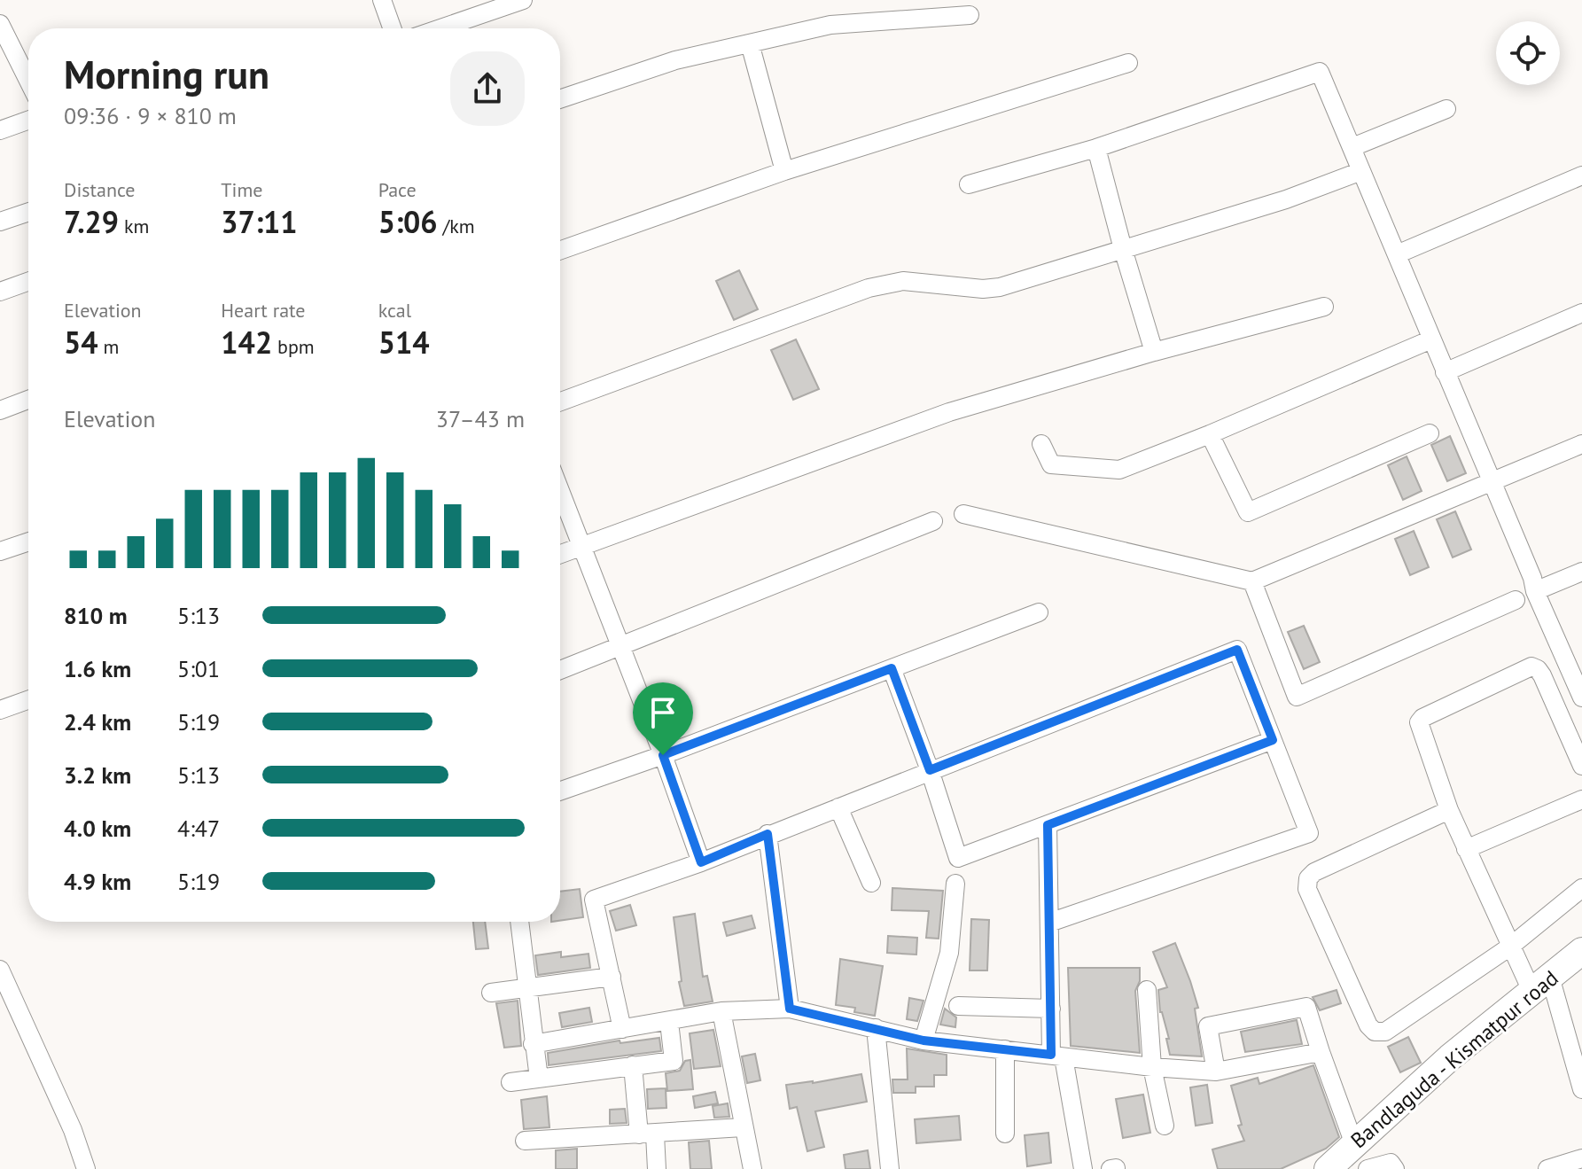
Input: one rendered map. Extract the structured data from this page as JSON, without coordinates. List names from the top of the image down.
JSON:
{
  "streets": {
    "street": ["Bandlaguda - Kismatpur road"]
  },
  "page": {
    "heading": ["Morning run", "09:36 · 9 × 810 m"],
    "stats": [
      ["Distance", "7.29 km"],
      ["Time", "37:11"],
      ["Pace", "5:06 /km"],
      ["Elevation", "54 m"],
      ["Heart rate", "142 bpm"],
      ["kcal", "514"]
    ],
    "chart": ["Elevation", "37–43 m"],
    "list": [
      {
        "name": "810 m",
        "note": "5:13"
      },
      {
        "name": "1.6 km",
        "note": "5:01"
      },
      {
        "name": "2.4 km",
        "note": "5:19"
      },
      {
        "name": "3.2 km",
        "note": "5:13"
      },
      {
        "name": "4.0 km",
        "note": "4:47"
      },
      {
        "name": "4.9 km",
        "note": "5:19"
      }
    ]
  }
}
